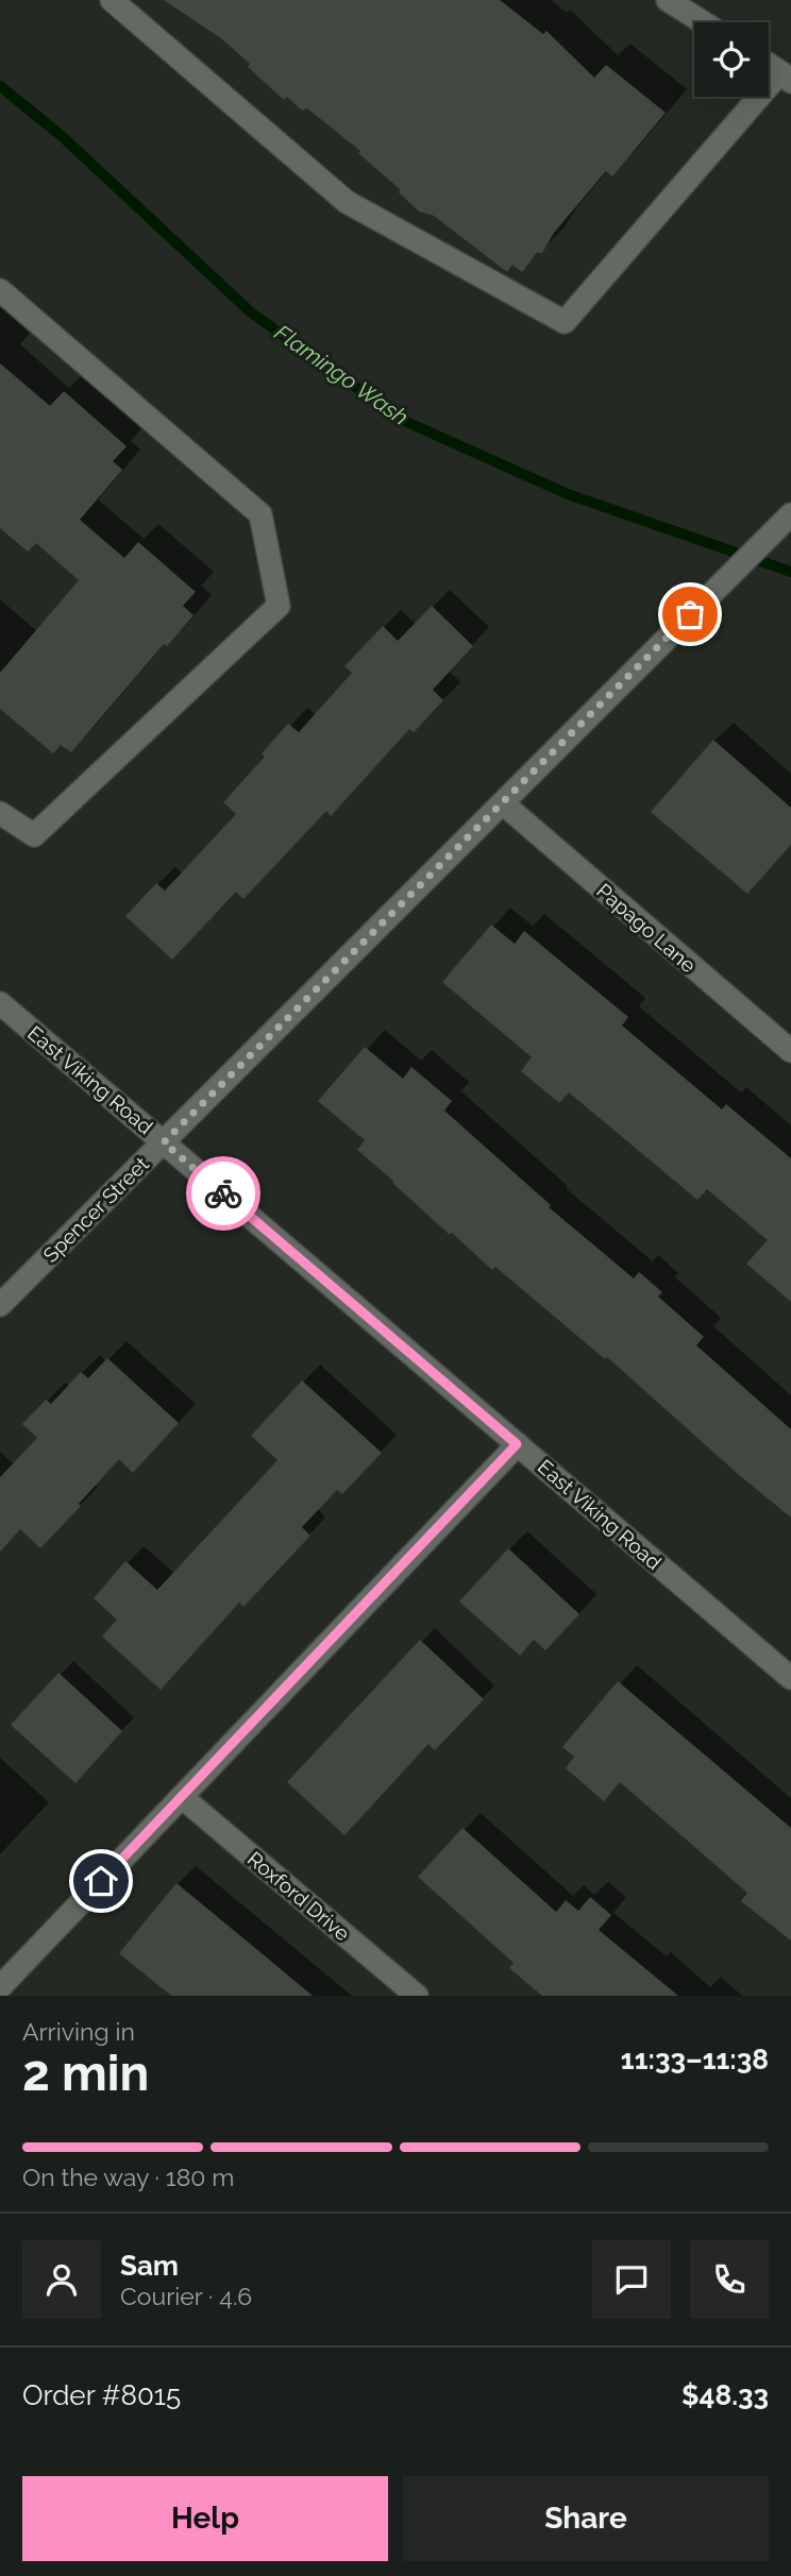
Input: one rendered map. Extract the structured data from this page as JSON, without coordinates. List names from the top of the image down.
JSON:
{
  "streets": {
    "street": [
      "Papago Lane",
      "East Viking Road",
      "Spencer Street",
      "Roxford Drive"
    ]
  },
  "crossings": [
    ["Papago Lane", "Spencer Street"],
    ["East Viking Road", "Spencer Street"]
  ],
  "water": ["Flamingo Wash"],
  "page": {
    "heading": ["2 min", "Arriving in", "11:33–11:38"],
    "panel": [
      "Sam",
      "Courier · 4.6",
      "Order #8015",
      "$48.33"
    ],
    "bar": "On the way · 180 m",
    "buttons": ["Help", "Share"]
  }
}
